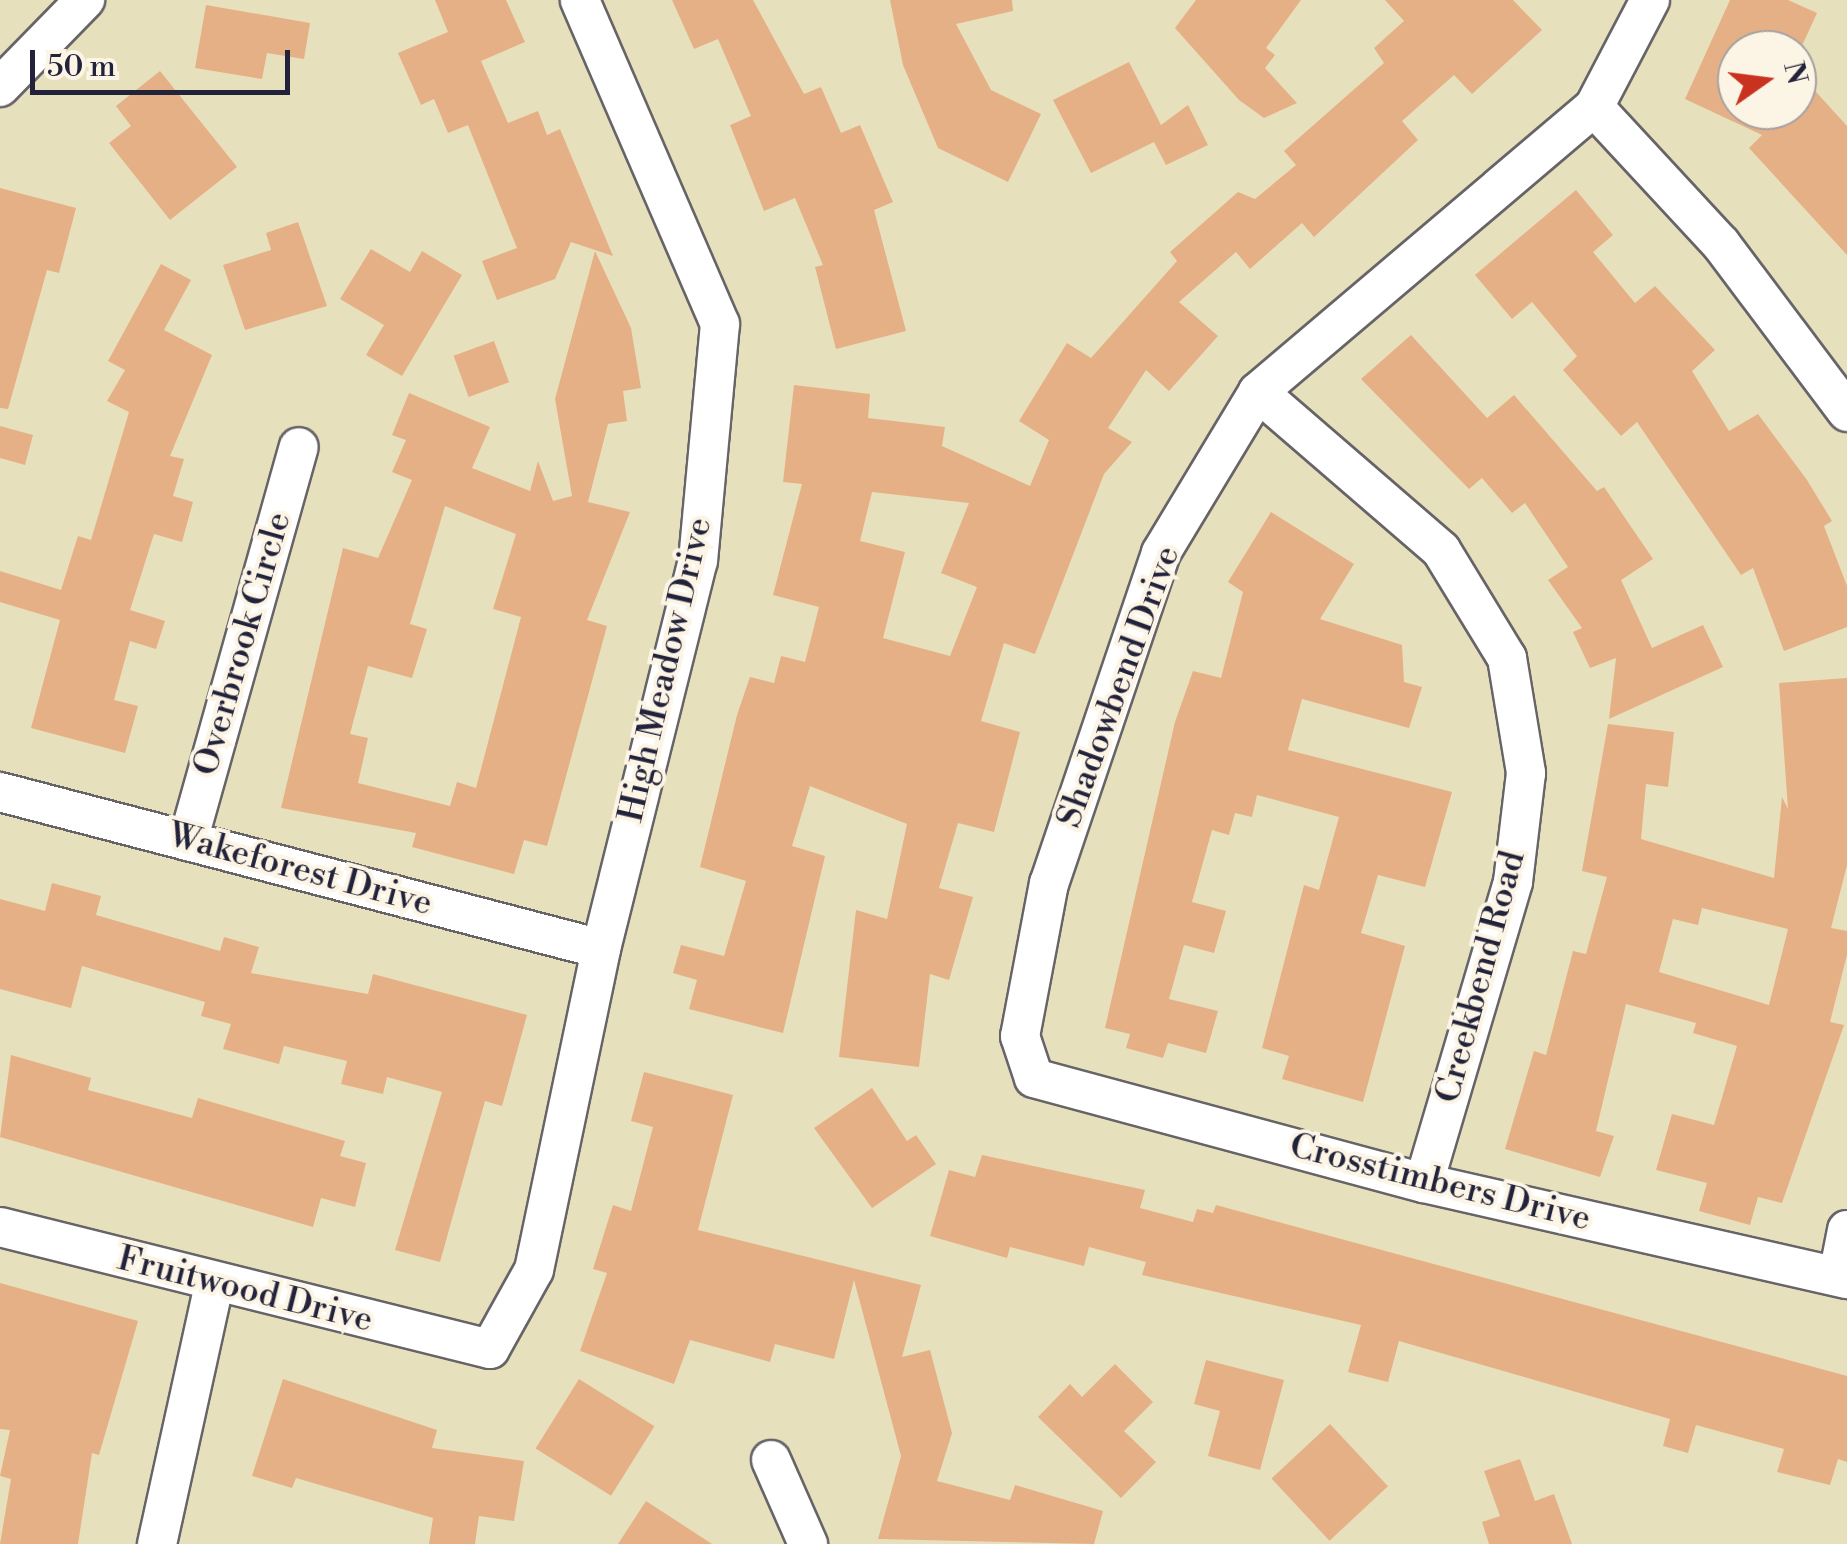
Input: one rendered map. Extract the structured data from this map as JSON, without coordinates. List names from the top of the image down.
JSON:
{
  "streets": {
    "street": [
      "Overbrook Circle",
      "High Meadow Drive",
      "Shadowbend Drive",
      "Wakeforest Drive",
      "Creekbend Road",
      "Crosstimbers Drive",
      "Fruitwood Drive"
    ]
  },
  "crossings": [
    ["Overbrook Circle", "Wakeforest Drive"],
    ["High Meadow Drive", "Wakeforest Drive"],
    ["High Meadow Drive", "Fruitwood Drive"],
    ["Shadowbend Drive", "Creekbend Road"],
    ["Shadowbend Drive", "Crosstimbers Drive"],
    ["Creekbend Road", "Crosstimbers Drive"]
  ],
  "scale_bar": "50 m",
  "north": "right"
}
